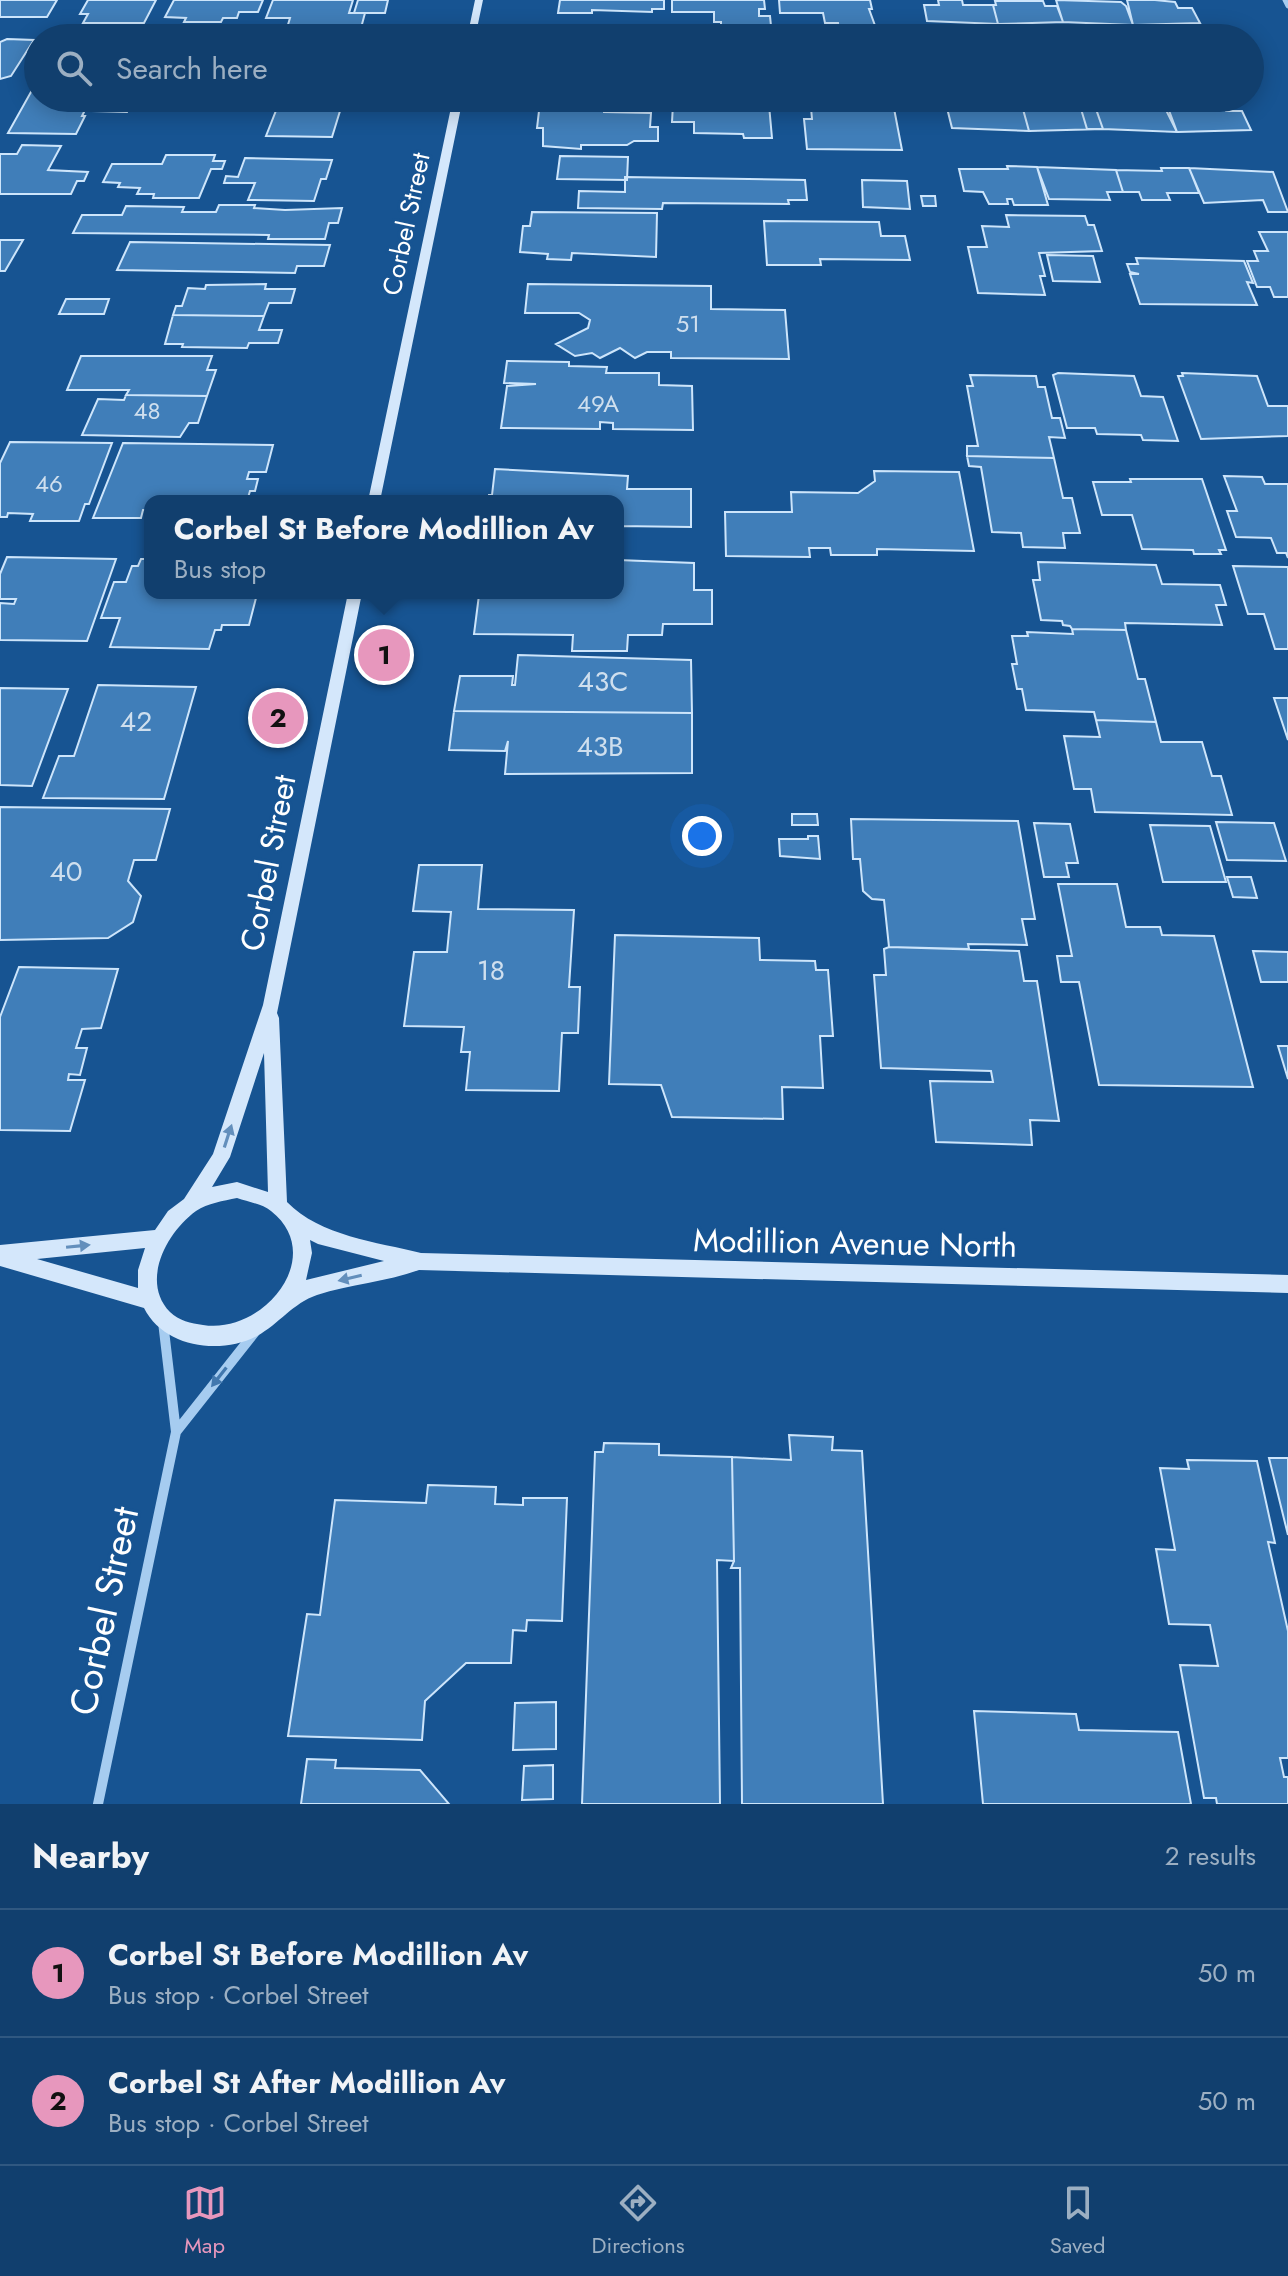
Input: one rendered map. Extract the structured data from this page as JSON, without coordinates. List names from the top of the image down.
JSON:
{
  "streets": {
    "street": ["Corbel Street", "Modillion Avenue North"]
  },
  "crossings": [
    ["Corbel Street", "Modillion Avenue North"]
  ],
  "house_numbers": [
    "51",
    "49A",
    "48",
    "46",
    "43C",
    "42",
    "43B",
    "40",
    "18"
  ],
  "page": {
    "search": "Search here",
    "popup": ["Corbel St Before Modillion Av", "Bus stop"],
    "pins": ["1", "2"],
    "heading": ["Nearby", "2 results"],
    "list": [
      {
        "mark": "1",
        "name": "Corbel St Before Modillion Av",
        "note": "Bus stop · Corbel Street",
        "value": "50 m"
      },
      {
        "mark": "2",
        "name": "Corbel St After Modillion Av",
        "note": "Bus stop · Corbel Street",
        "value": "50 m"
      }
    ],
    "nav": ["Map", "Directions", "Saved"]
  }
}
